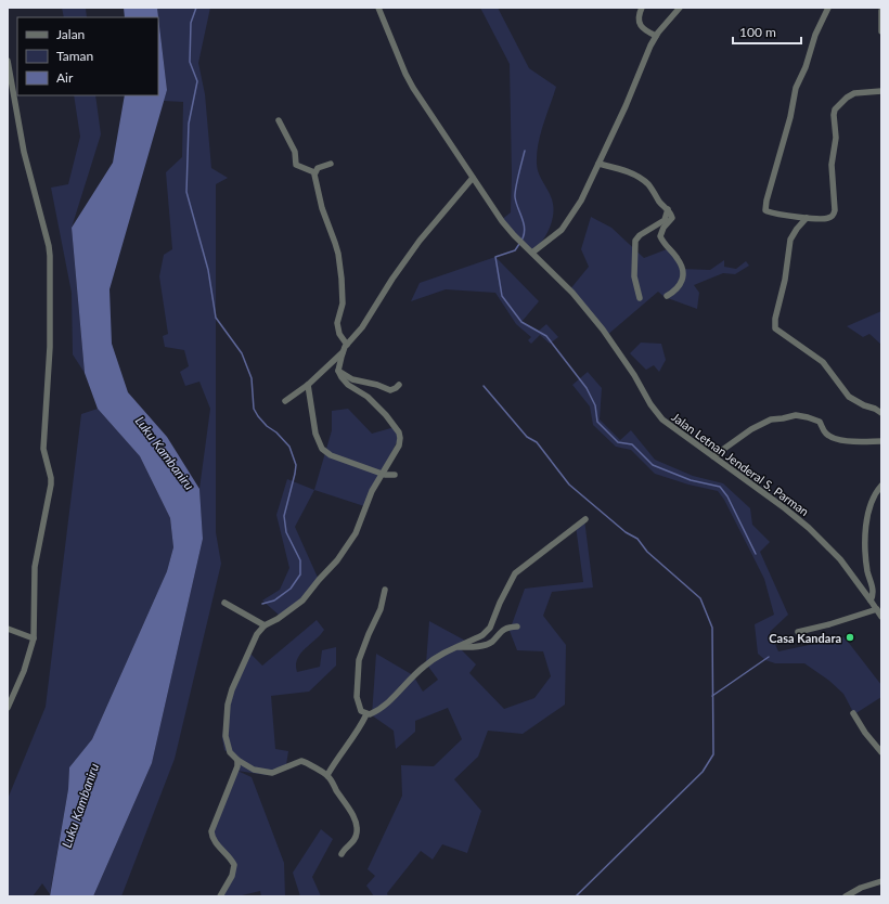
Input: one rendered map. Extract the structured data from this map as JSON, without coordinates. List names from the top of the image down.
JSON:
{
  "streets": {
    "street": ["Jalan Letnan Jenderal S. Parman"]
  },
  "water": ["Luku Kambaniru"],
  "places": ["Casa Kandara"],
  "legend": ["Jalan", "Taman", "Air"],
  "scale_bar": "100 m"
}
